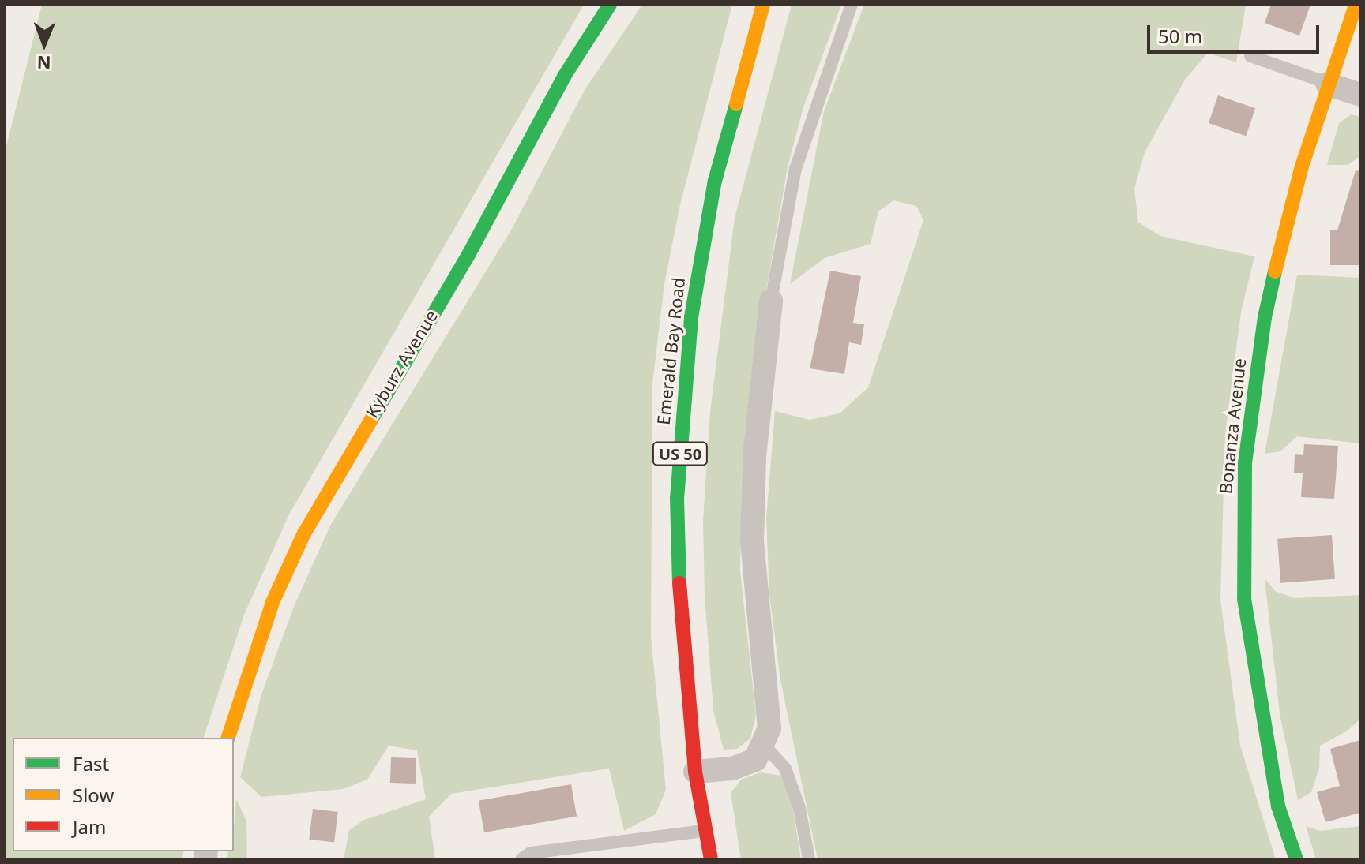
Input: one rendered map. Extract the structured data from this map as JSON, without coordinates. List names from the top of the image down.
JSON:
{
  "streets": {
    "main road": [
      "Emerald Bay Road",
      "Kyburz Avenue",
      "Bonanza Avenue",
      "US 50"
    ]
  },
  "legend": ["Fast", "Slow", "Jam"],
  "scale_bar": "50 m",
  "north": "bottom"
}
